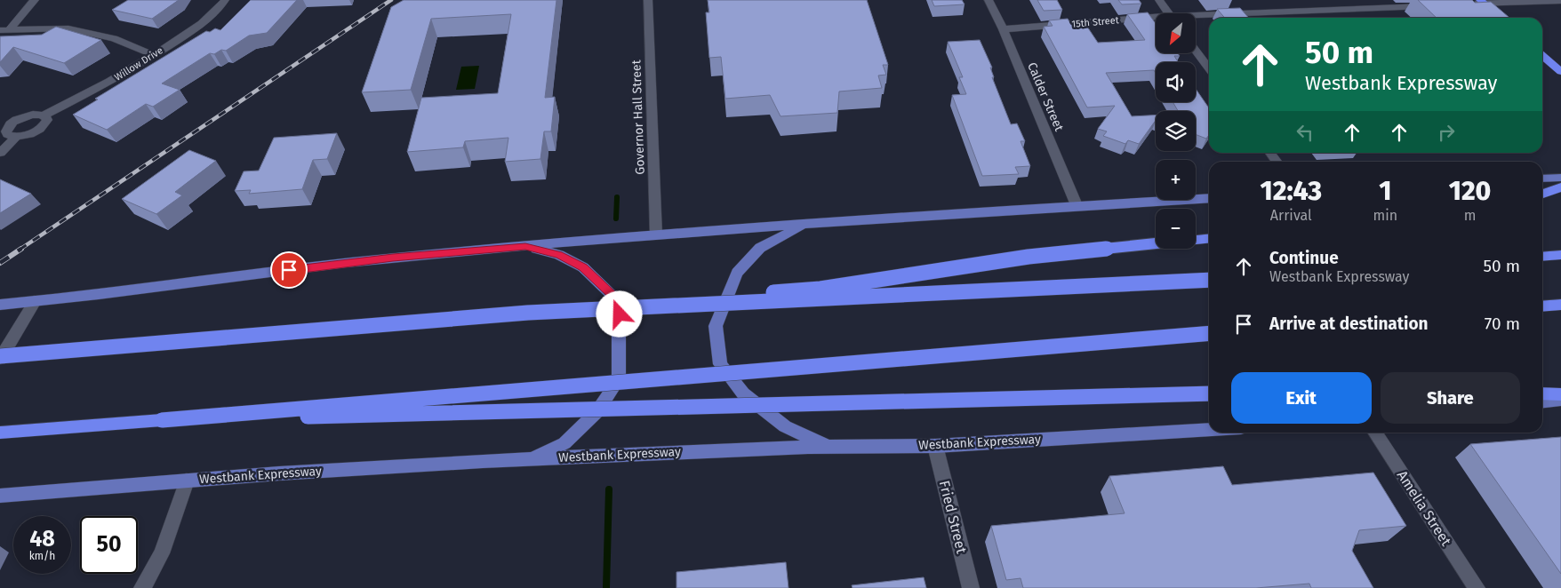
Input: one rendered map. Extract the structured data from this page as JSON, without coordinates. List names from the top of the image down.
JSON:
{
  "streets": {
    "main road": ["Westbank Expressway"],
    "street": [
      "15th Street",
      "Willow Drive",
      "Calder Street",
      "Governor Hall Street",
      "Amelia Street",
      "Fried Street"
    ]
  },
  "crossings": [
    ["15th Street", "Calder Street"],
    ["Westbank Expressway", "Fried Street"]
  ],
  "north": "bottom left",
  "page": {
    "map_buttons": ["+", "−"],
    "turn": ["50 m", "Westbank Expressway"],
    "eta": [
      "12:43",
      "Arrival",
      "1",
      "min",
      "120",
      "m"
    ],
    "list": [
      {
        "name": "Continue",
        "note": "Westbank Expressway",
        "value": "50 m"
      },
      {
        "name": "Arrive at destination",
        "value": "70 m"
      }
    ],
    "buttons": ["Exit", "Share"],
    "speed": "48 km/h",
    "limit": "50"
  }
}
